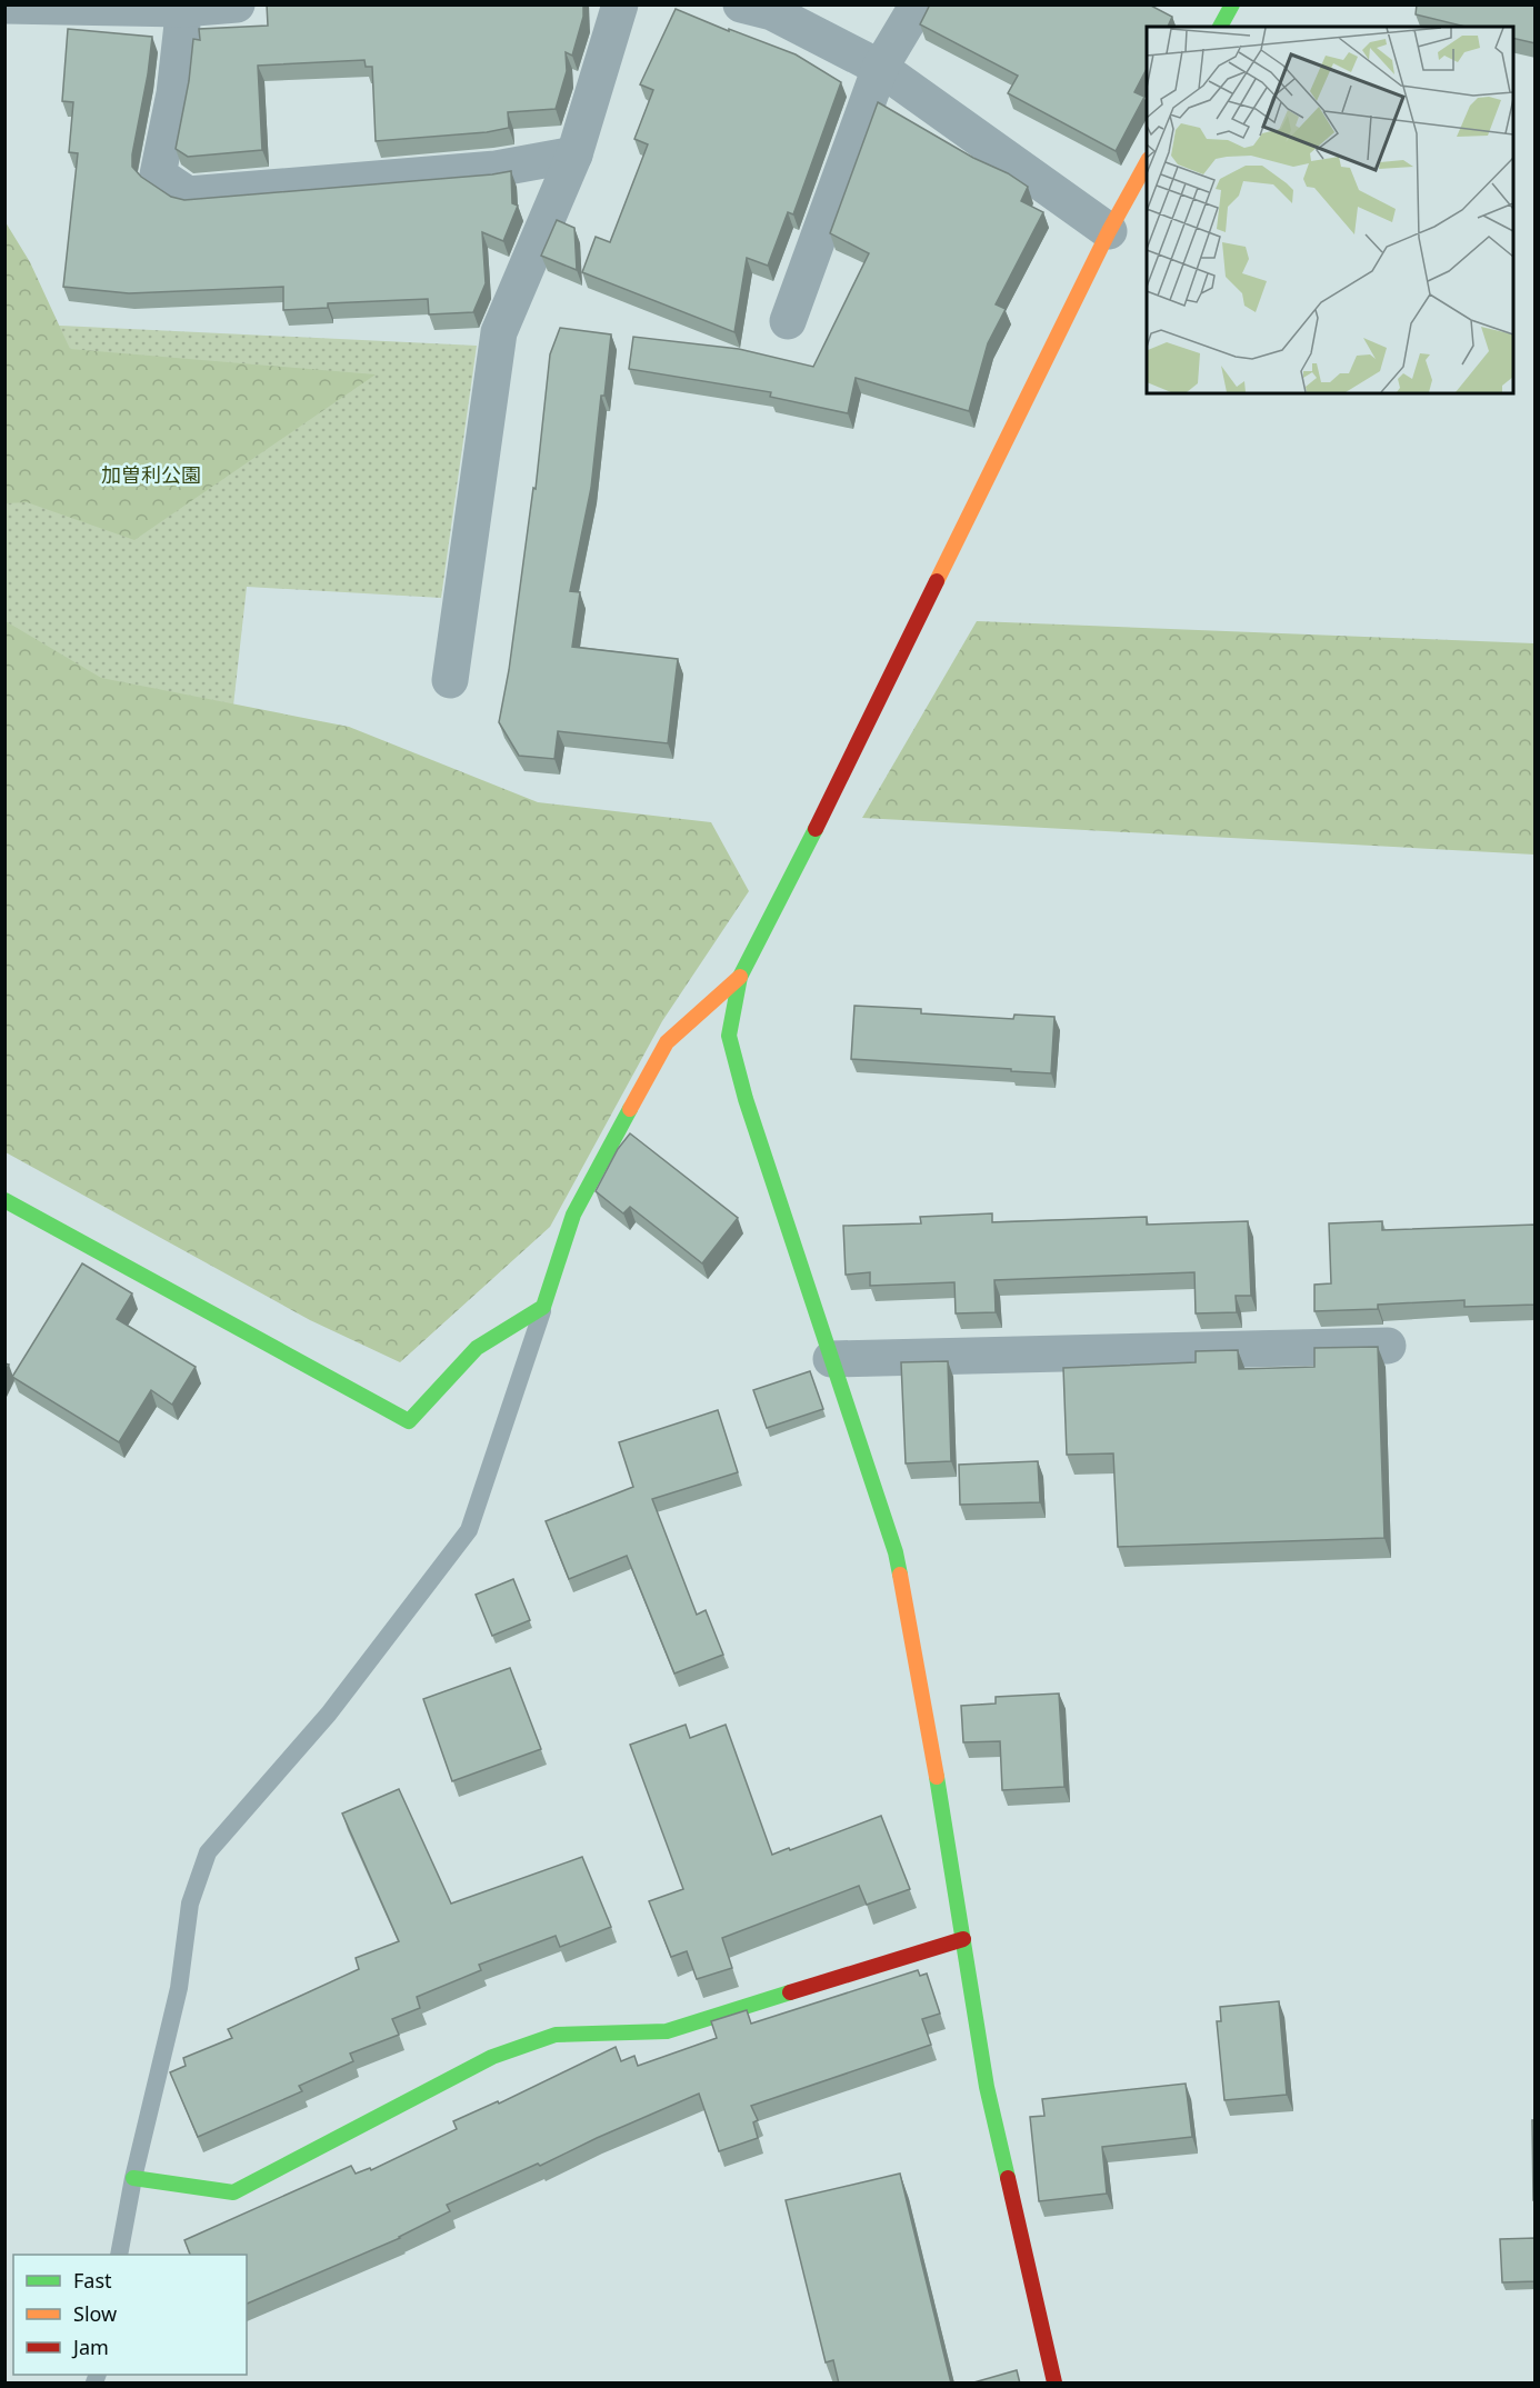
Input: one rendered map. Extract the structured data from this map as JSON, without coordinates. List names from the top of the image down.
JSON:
{
  "parks": ["加曽利公園"],
  "legend": ["Fast", "Slow", "Jam"]
}
